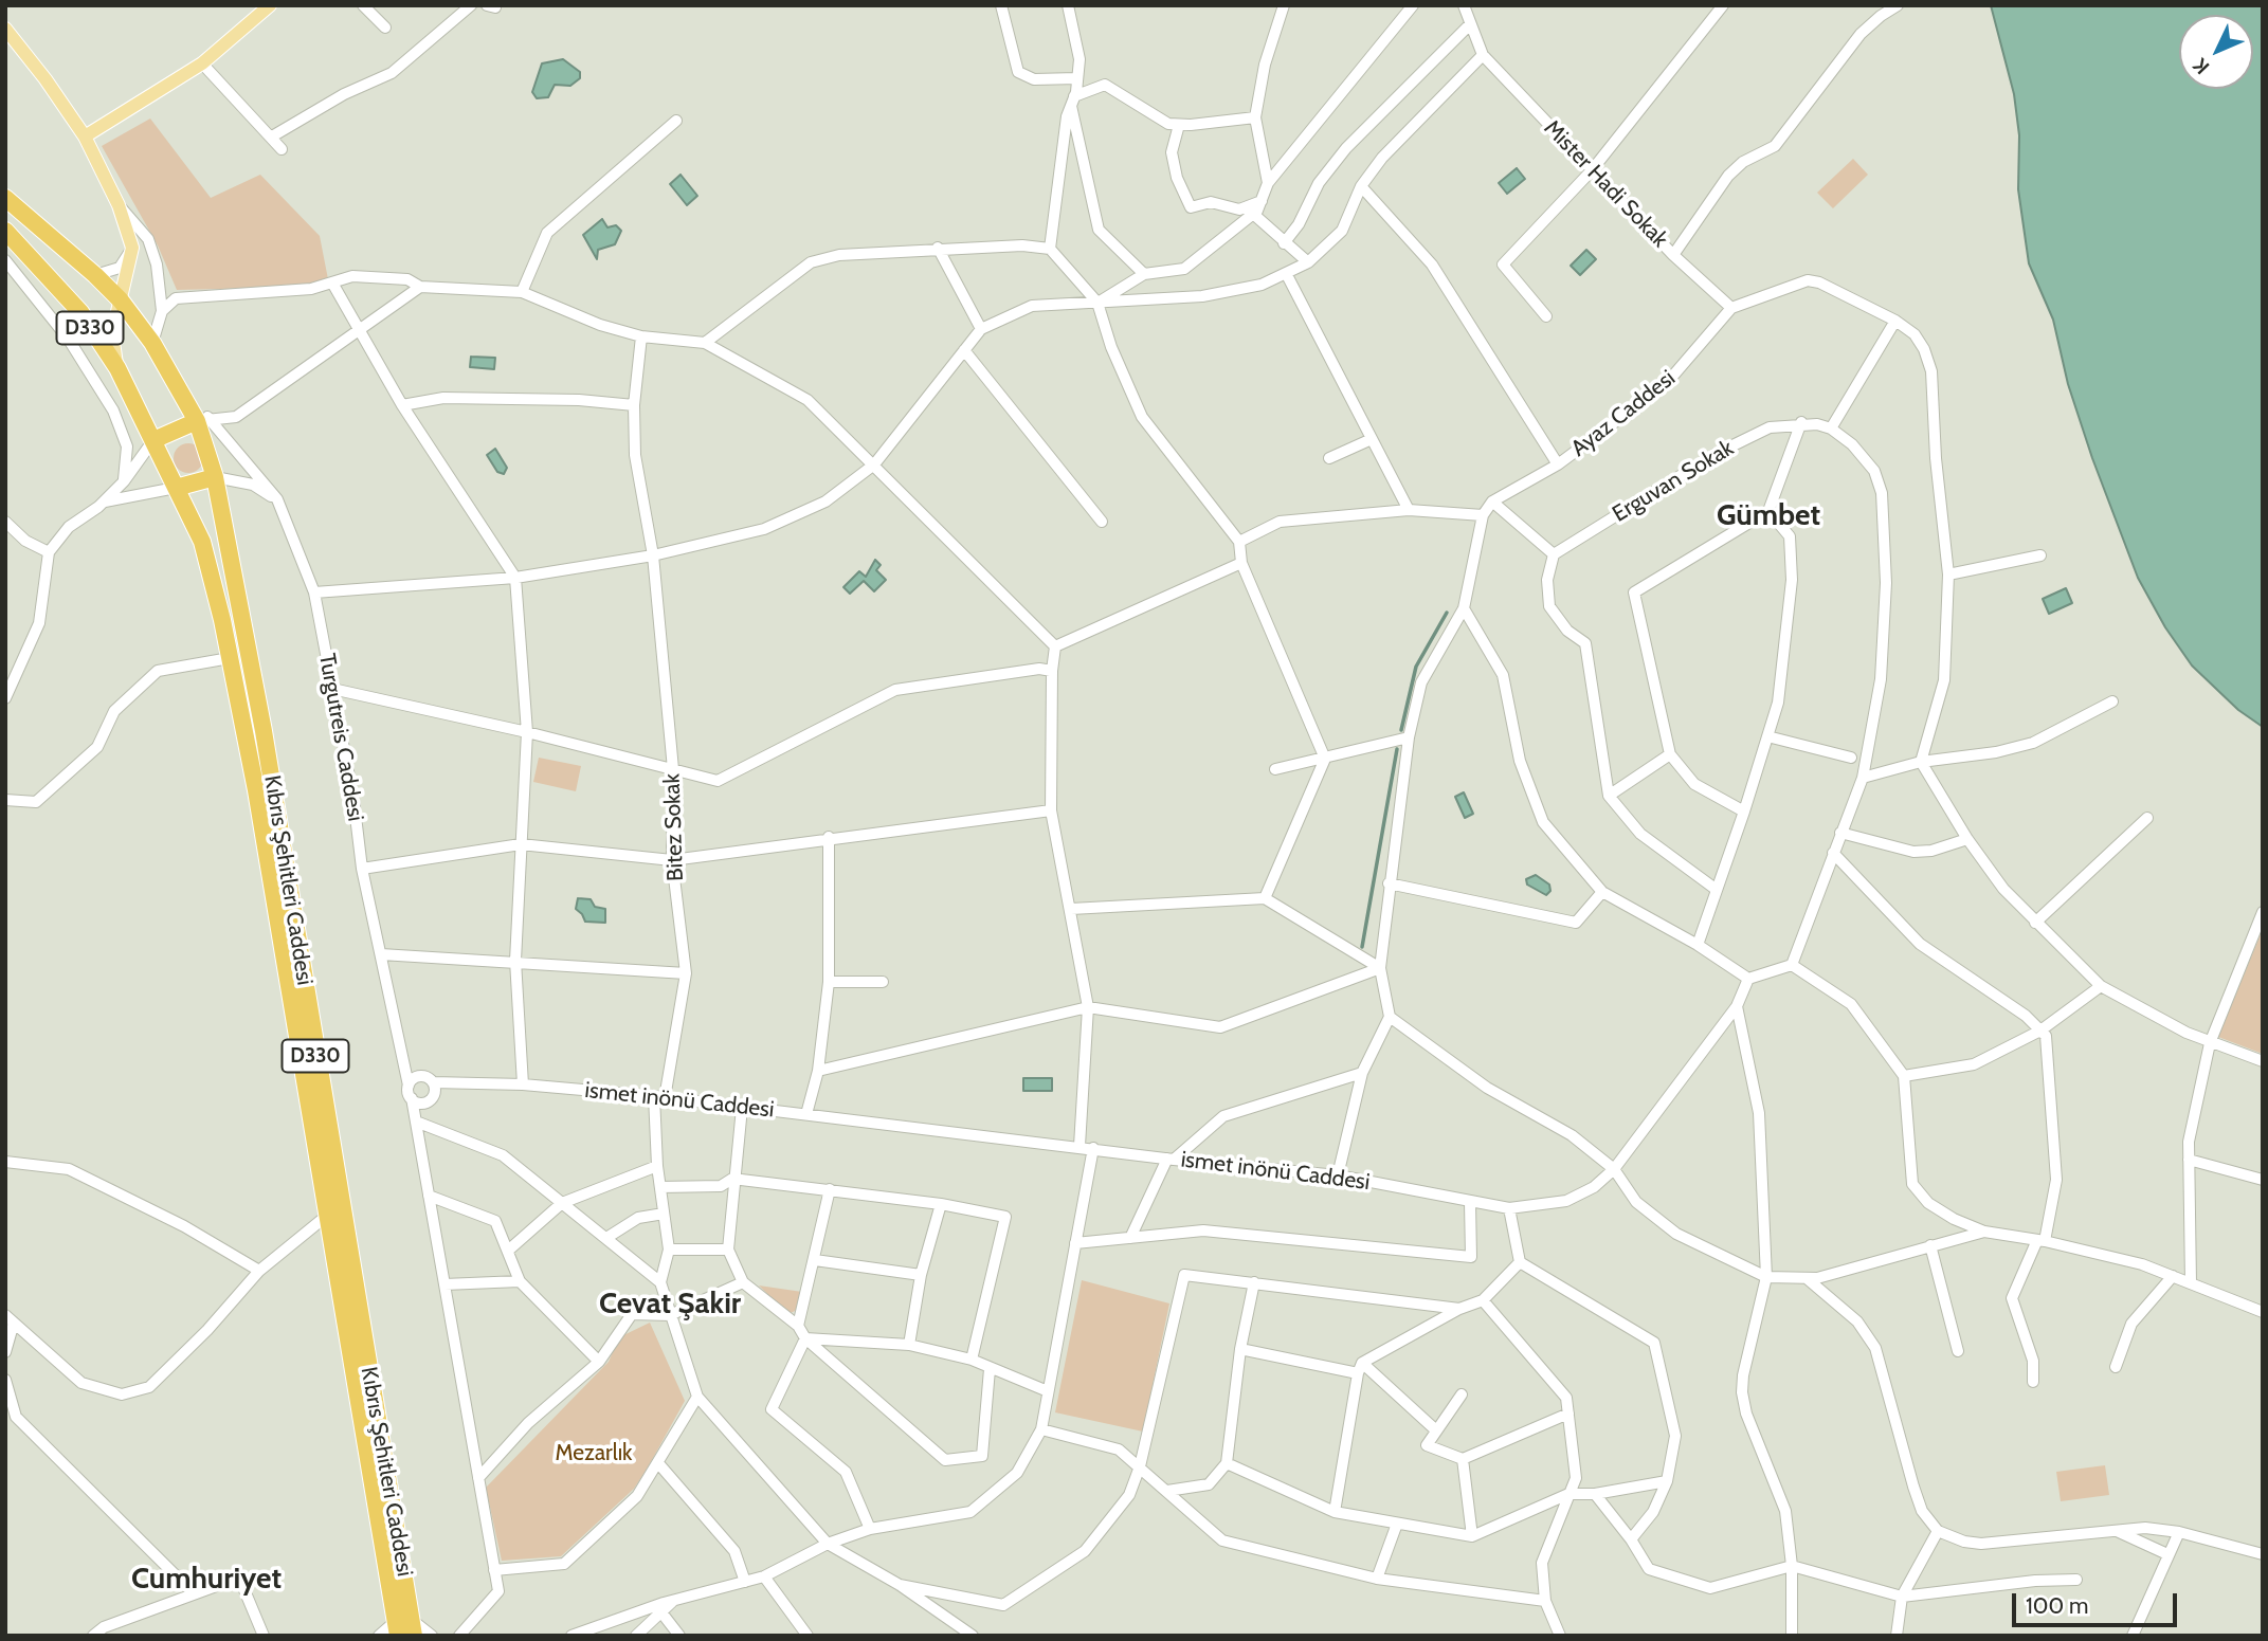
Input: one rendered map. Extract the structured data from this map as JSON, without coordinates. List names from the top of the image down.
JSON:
{
  "streets": {
    "highway": ["D330", "Kıbrıs Şehitleri Caddesi"],
    "street": [
      "Mister Hadi Sokak",
      "Ayaz Caddesi",
      "Erguvan Sokak",
      "Turgutreis Caddesi",
      "Bitez Sokak",
      "ismet inönü Caddesi"
    ]
  },
  "crossings": [
    ["Mister Hadi Sokak", "Ayaz Caddesi"],
    ["Turgutreis Caddesi", "Kıbrıs Şehitleri Caddesi"],
    ["Turgutreis Caddesi", "ismet inönü Caddesi"],
    ["Bitez Sokak", "ismet inönü Caddesi"]
  ],
  "districts": ["Gümbet", "Cevat Şakir", "Cumhuriyet"],
  "parks": ["Mezarlık"],
  "scale_bar": "100 m",
  "north": "bottom left"
}
